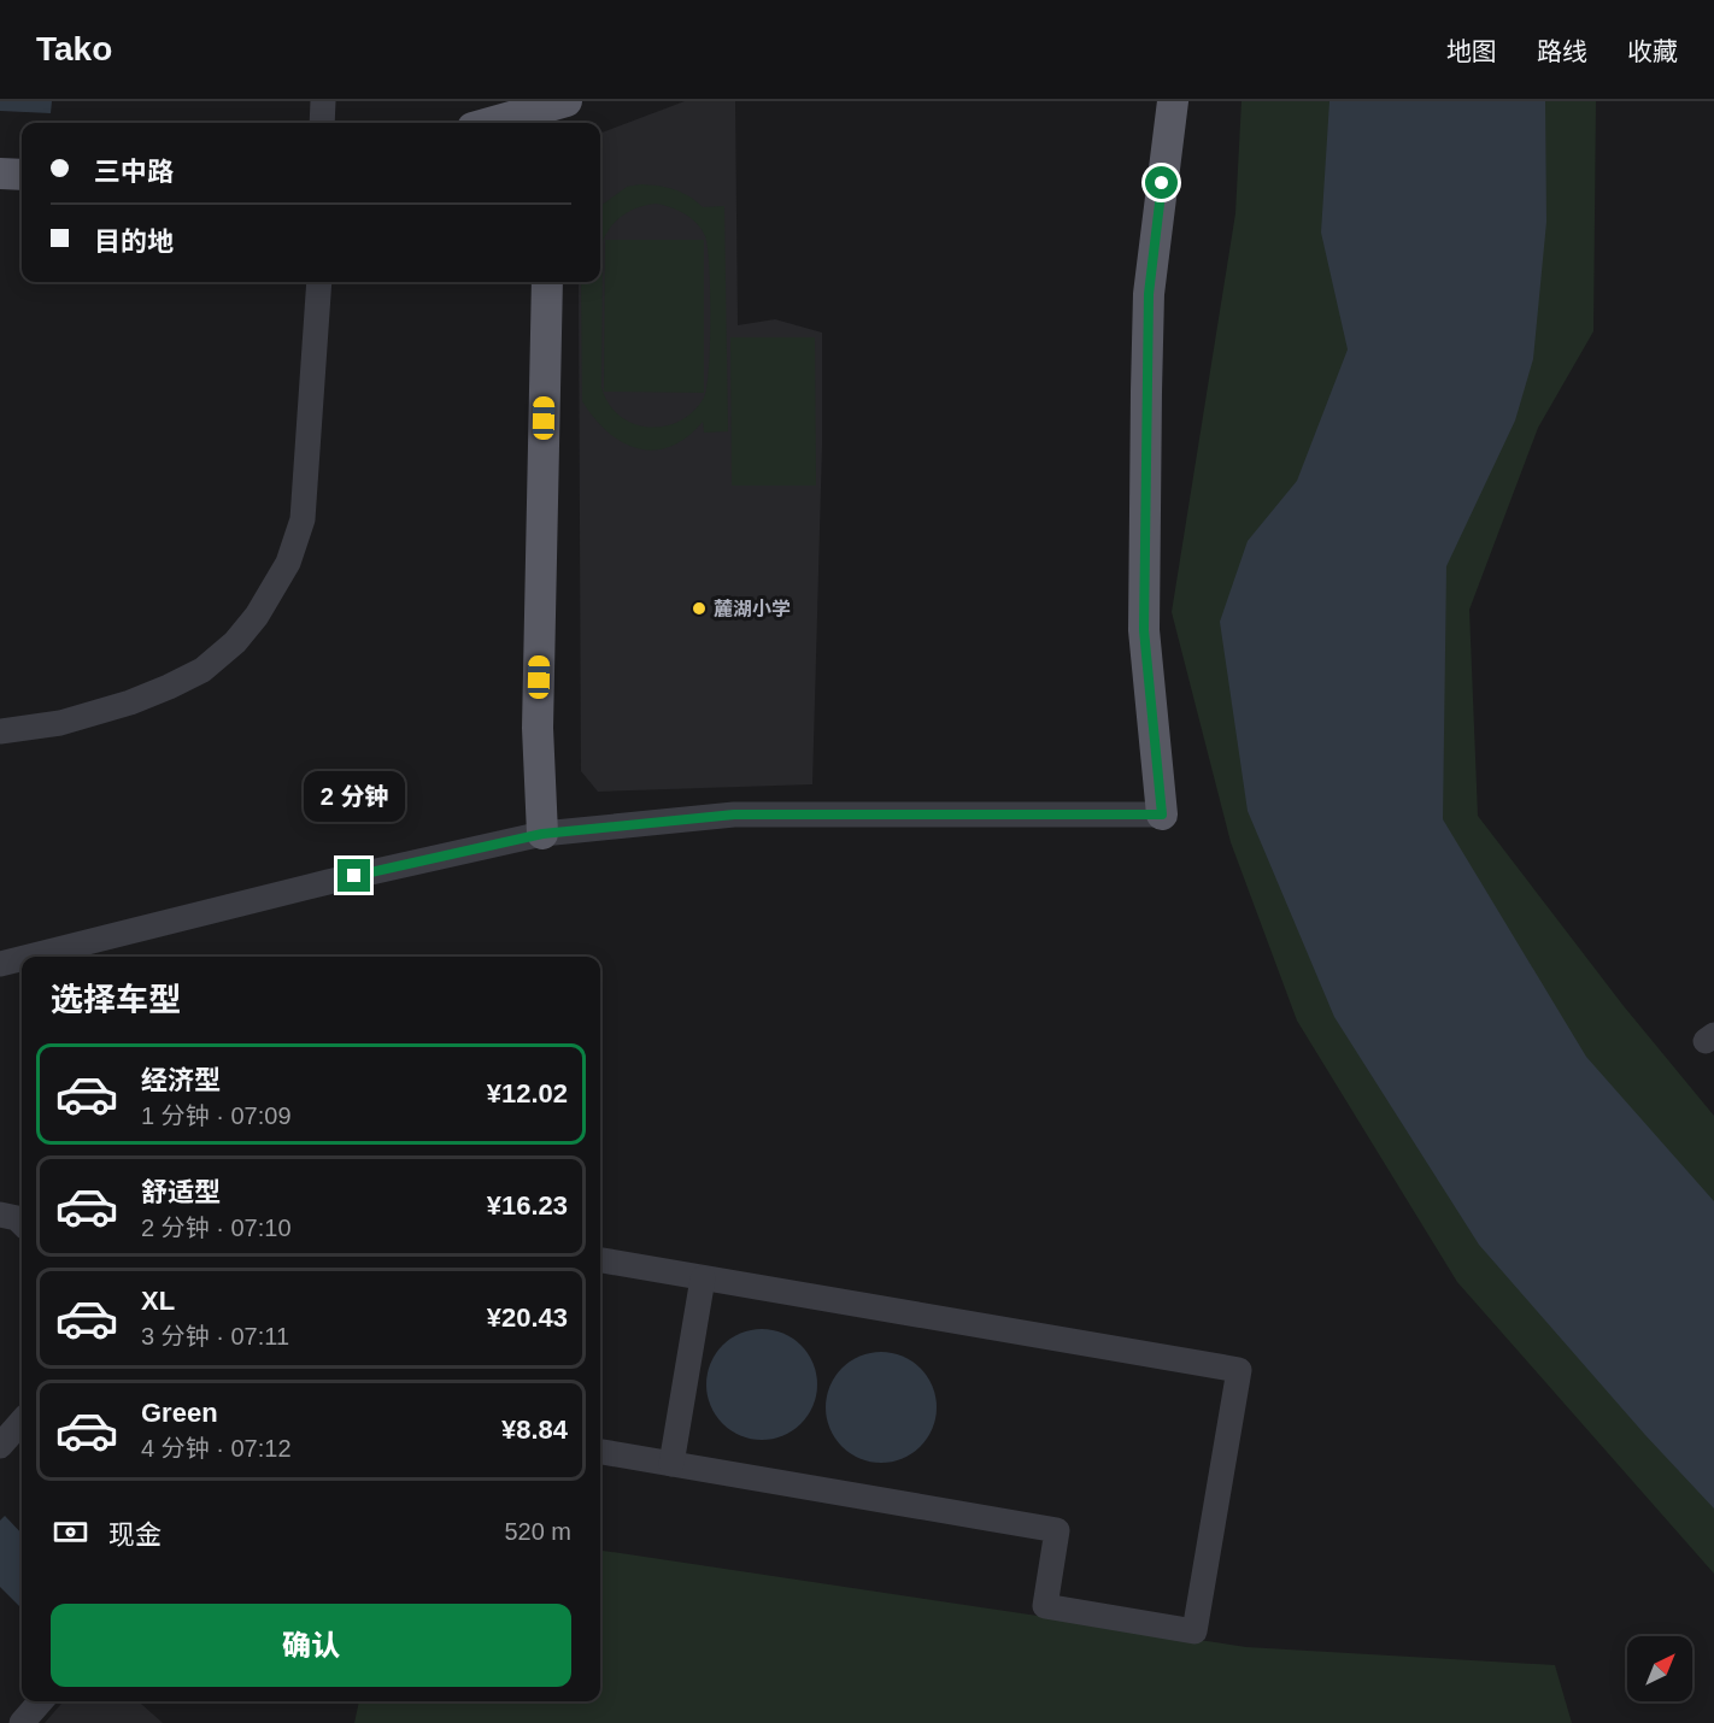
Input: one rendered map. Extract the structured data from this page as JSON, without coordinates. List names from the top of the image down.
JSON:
{
  "places": ["麓湖小学"],
  "north": "top right",
  "page": {
    "header": "Tako",
    "nav": ["地图", "路线", "收藏"],
    "banner": ["三中路", "目的地"],
    "bubble": "2 分钟",
    "heading": "选择车型",
    "list": [
      {
        "name": "经济型",
        "note": "1 分钟 · 07:09",
        "value": "¥12.02"
      },
      {
        "name": "舒适型",
        "note": "2 分钟 · 07:10",
        "value": "¥16.23"
      },
      {
        "name": "XL",
        "note": "3 分钟 · 07:11",
        "value": "¥20.43"
      },
      {
        "name": "Green",
        "note": "4 分钟 · 07:12",
        "value": "¥8.84"
      }
    ],
    "pay": ["现金", "520 m"],
    "buttons": "确认"
  }
}
